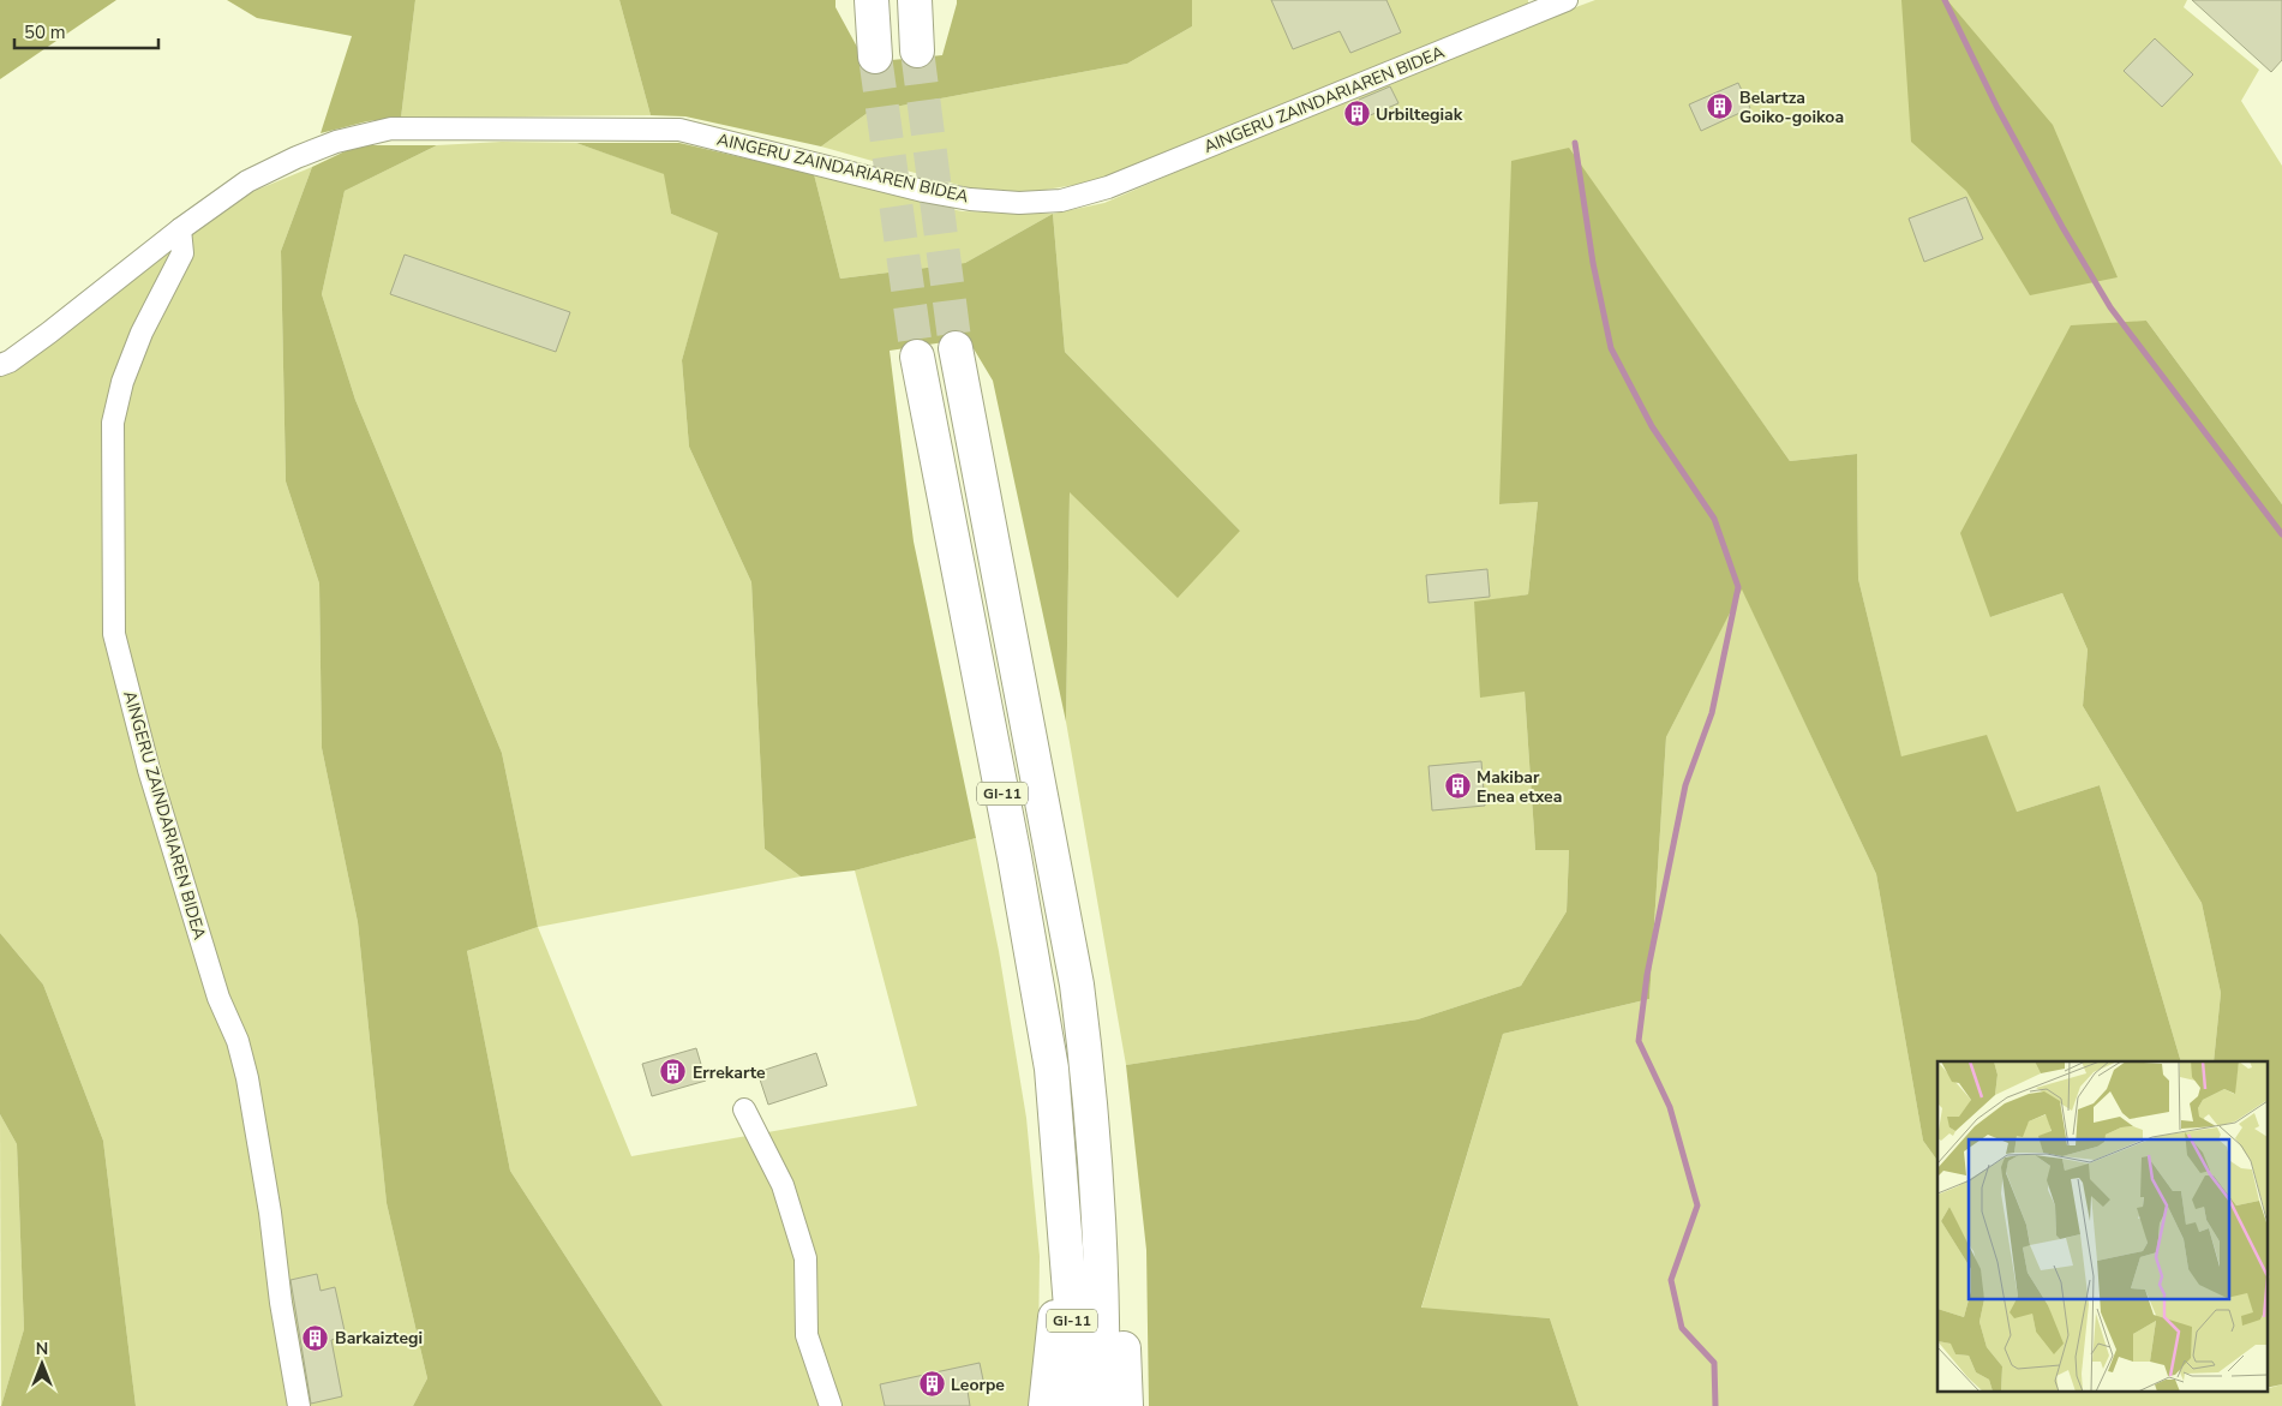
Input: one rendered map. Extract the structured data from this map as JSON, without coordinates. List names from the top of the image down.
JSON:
{
  "streets": {
    "highway": ["GI-11"],
    "street": ["AINGERU ZAINDARIAREN BIDEA"]
  },
  "places": {
    "building": [
      "Belartza Goiko-goikoa",
      "Urbiltegiak",
      "Makibar Enea etxea",
      "Errekarte",
      "Barkaiztegi",
      "Leorpe"
    ]
  },
  "scale_bar": "50 m",
  "north": "top"
}
